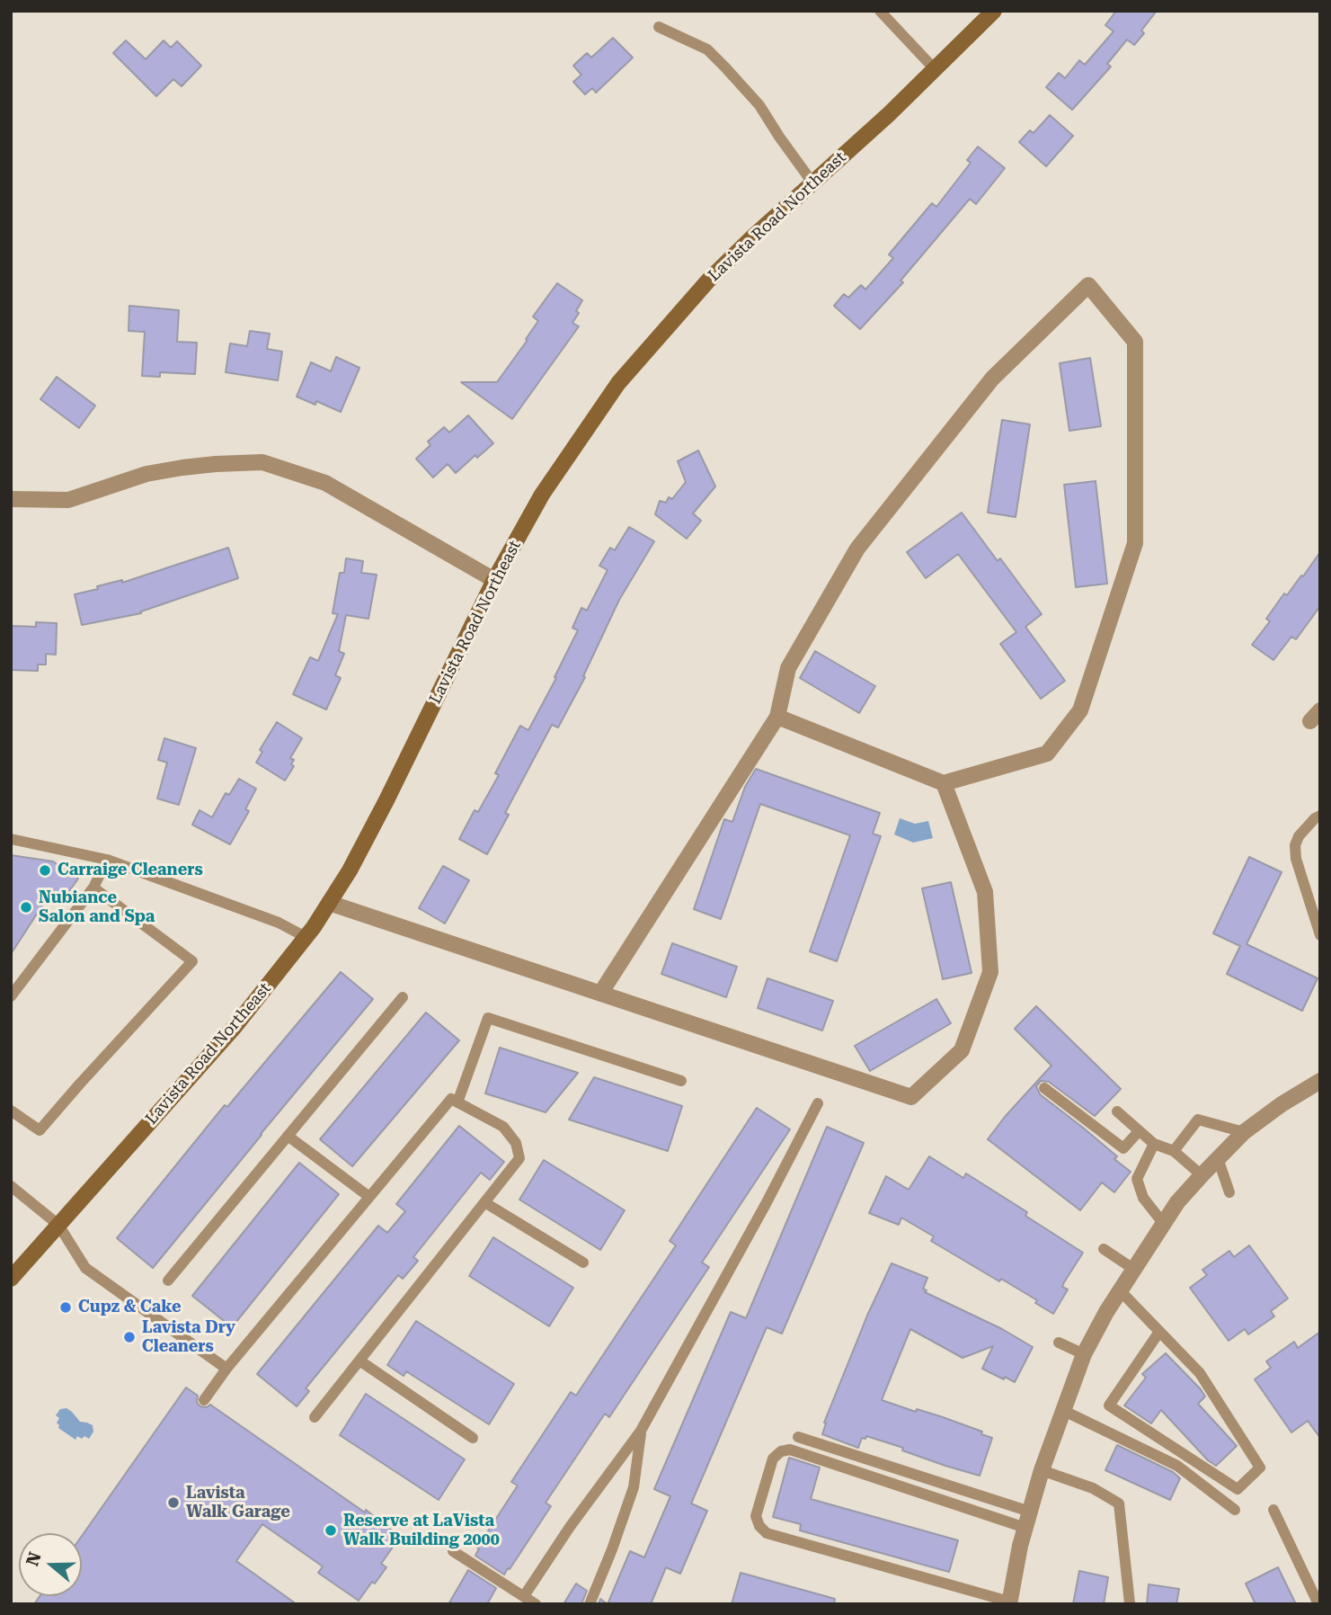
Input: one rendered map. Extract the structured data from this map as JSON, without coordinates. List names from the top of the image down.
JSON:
{
  "streets": {
    "main road": ["Lavista Road Northeast"]
  },
  "places": [
    "Carraige Cleaners",
    "Nubiance Salon and Spa",
    "Cupz & Cake",
    "Lavista Dry Cleaners",
    "Lavista Walk Garage",
    "Reserve at LaVista Walk Building 2000"
  ],
  "north": "left"
}
